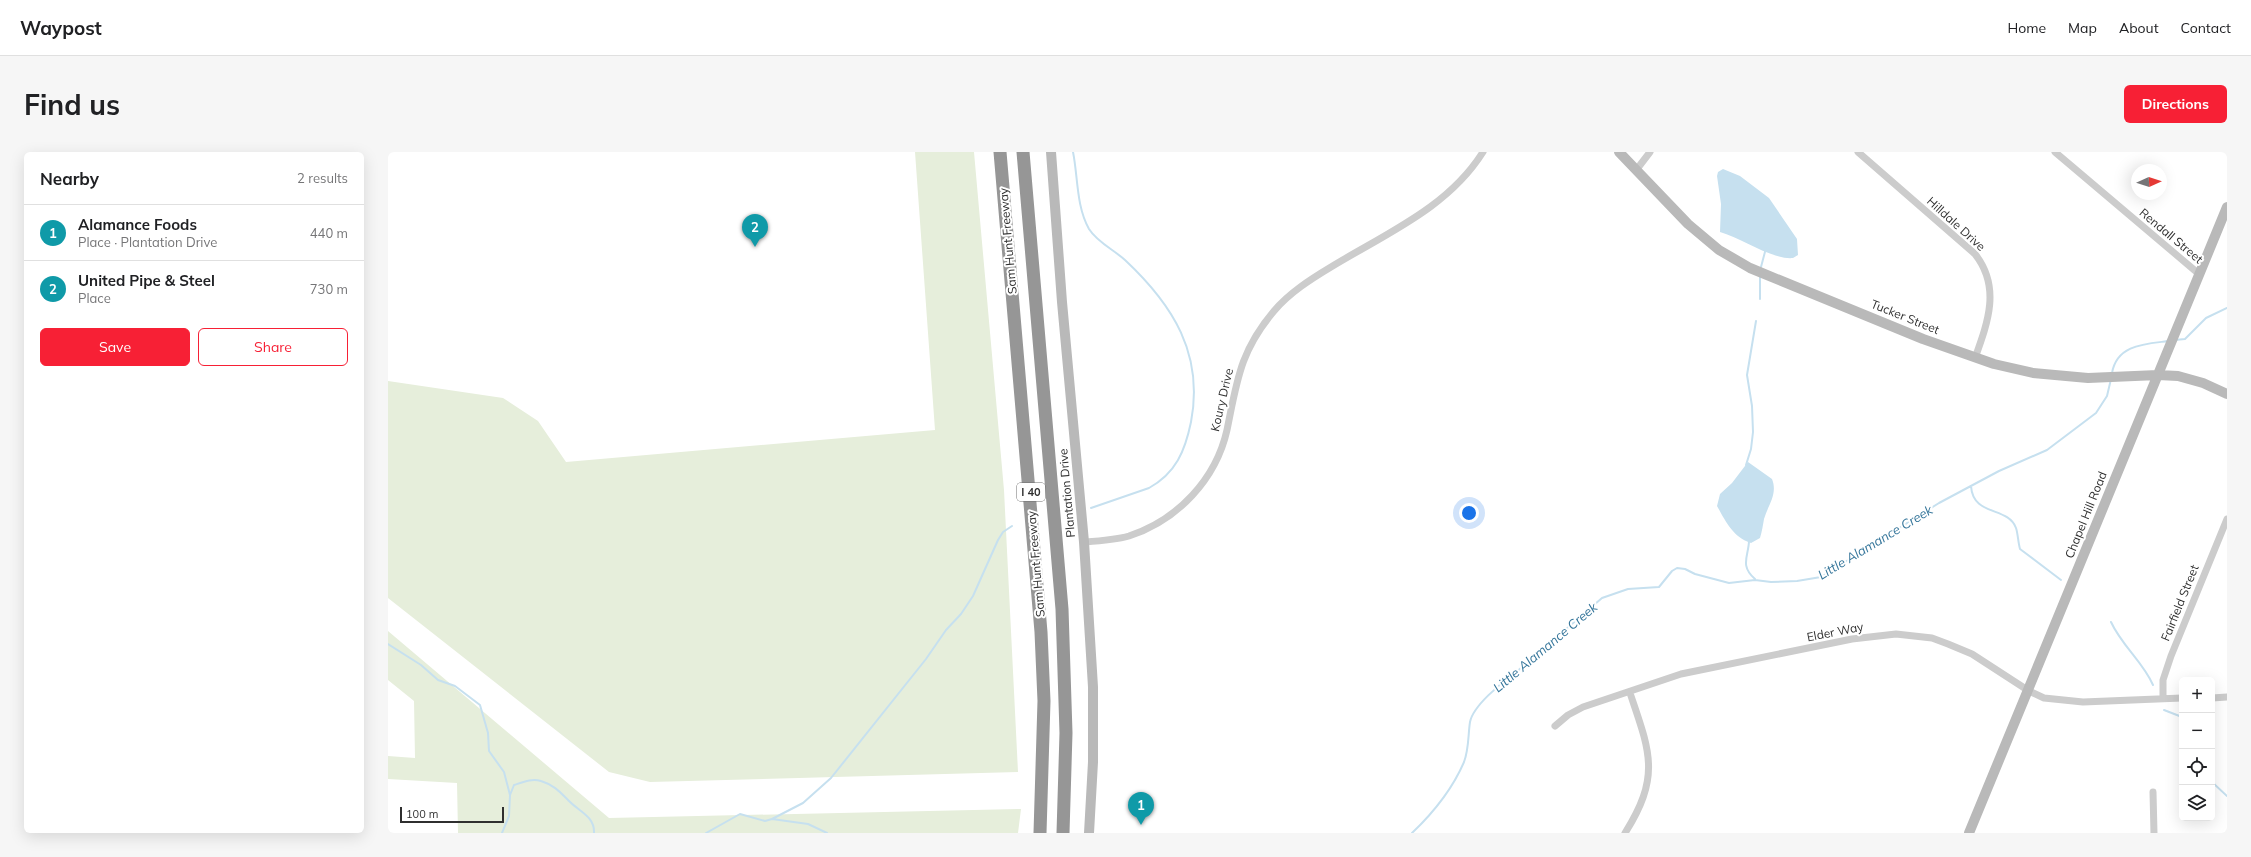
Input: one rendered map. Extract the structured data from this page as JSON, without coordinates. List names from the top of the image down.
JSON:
{
  "streets": {
    "highway": ["Sam Hunt Freeway", "I 40"],
    "street": [
      "Hilldale Drive",
      "Rendall Street",
      "Tucker Street",
      "Koury Drive",
      "Plantation Drive",
      "Chapel Hill Road",
      "Fairfield Street",
      "Elder Way"
    ]
  },
  "crossings": [
    ["Hilldale Drive", "Tucker Street"],
    ["Rendall Street", "Chapel Hill Road"],
    ["Tucker Street", "Chapel Hill Road"],
    ["Koury Drive", "Plantation Drive"],
    ["Chapel Hill Road", "Elder Way"],
    ["Fairfield Street", "Elder Way"]
  ],
  "water": ["Little Alamance Creek"],
  "scale_bar": "100 m",
  "north": "right",
  "page": {
    "header": "Waypost",
    "nav": [
      "Home",
      "Map",
      "About",
      "Contact"
    ],
    "buttons": [
      "Directions",
      ["Save", "Share"]
    ],
    "title": "Find us",
    "heading": ["Nearby", "2 results"],
    "list": [
      {
        "mark": "1",
        "name": "Alamance Foods",
        "note": "Place · Plantation Drive",
        "value": "440 m"
      },
      {
        "mark": "2",
        "name": "United Pipe & Steel",
        "note": "Place",
        "value": "730 m"
      }
    ],
    "pins": ["2", "1"],
    "map_buttons": ["+", "−"],
    "scale": "100 m"
  }
}
